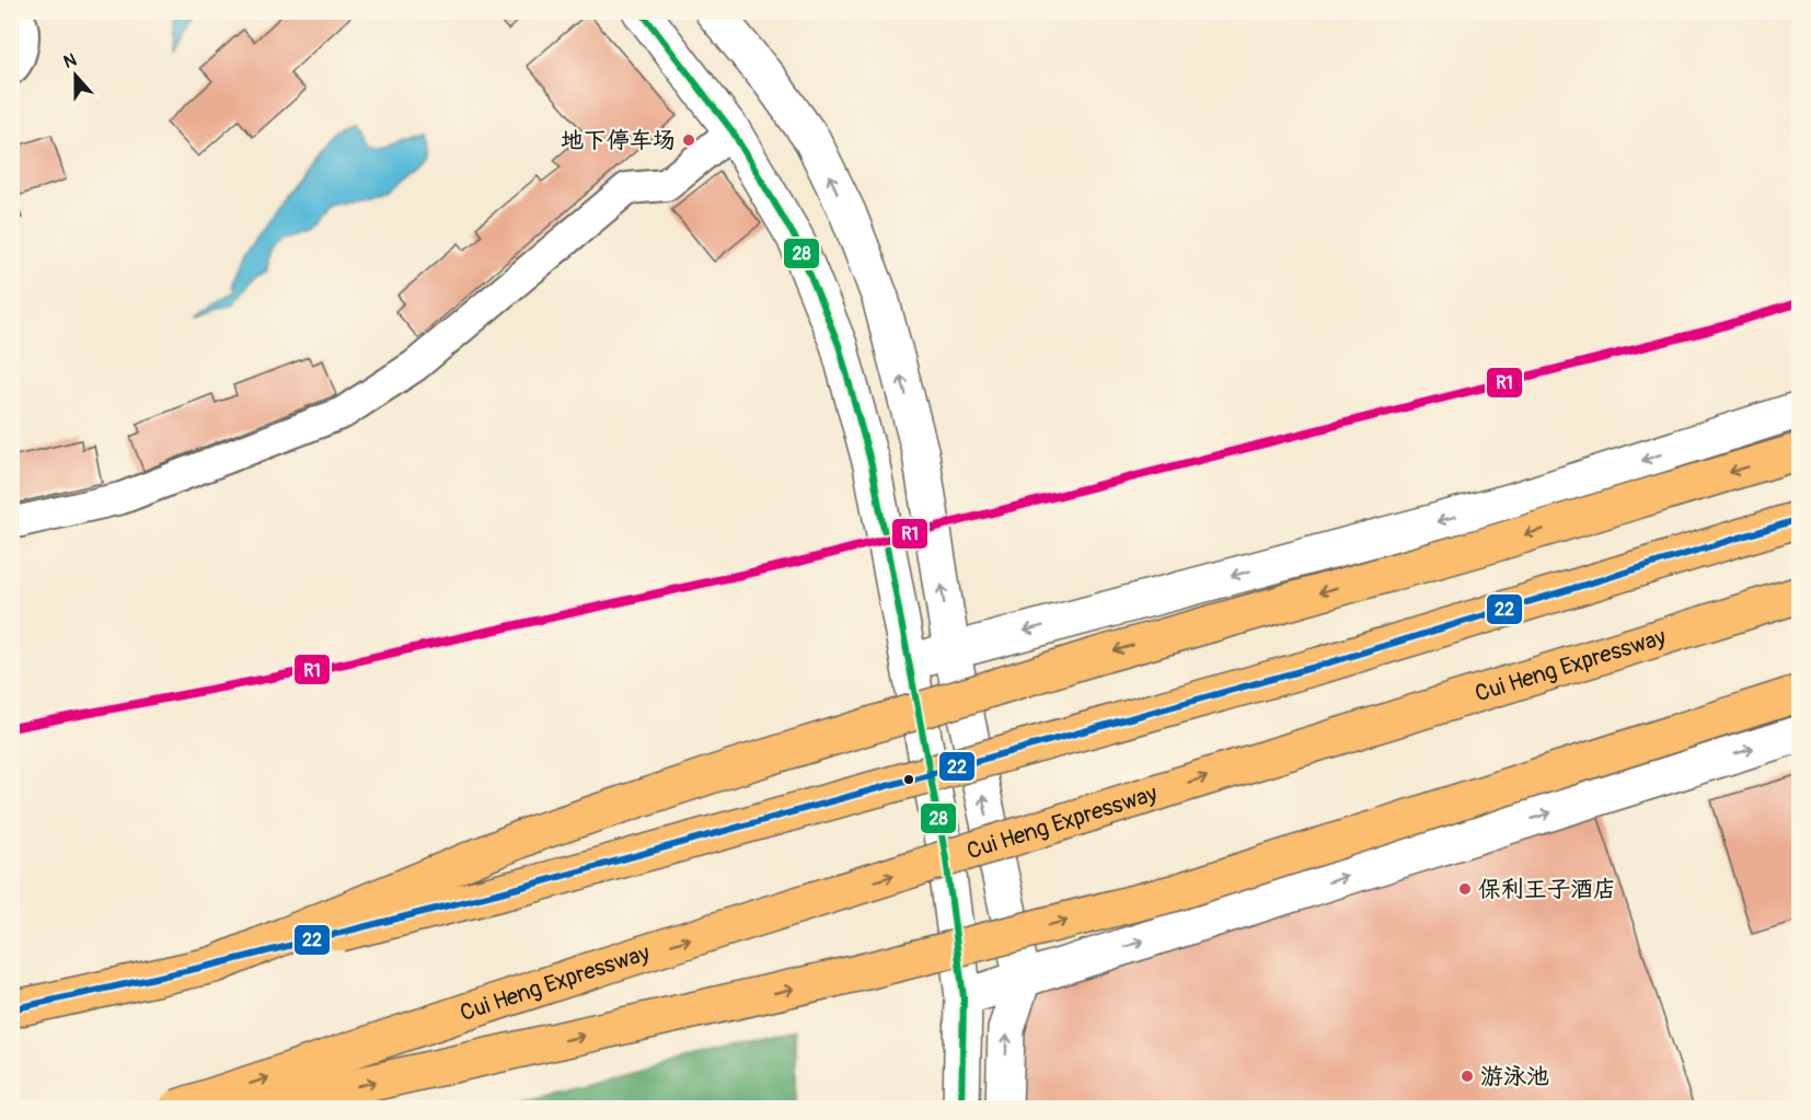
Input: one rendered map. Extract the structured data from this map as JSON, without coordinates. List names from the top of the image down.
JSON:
{
  "streets": {
    "highway": ["Cui Heng Expressway"]
  },
  "places": ["地下停车场", "保利王子酒店", "游泳池"],
  "lines": ["transit line 28", "transit line R1", "transit line 22"],
  "north": "top"
}
